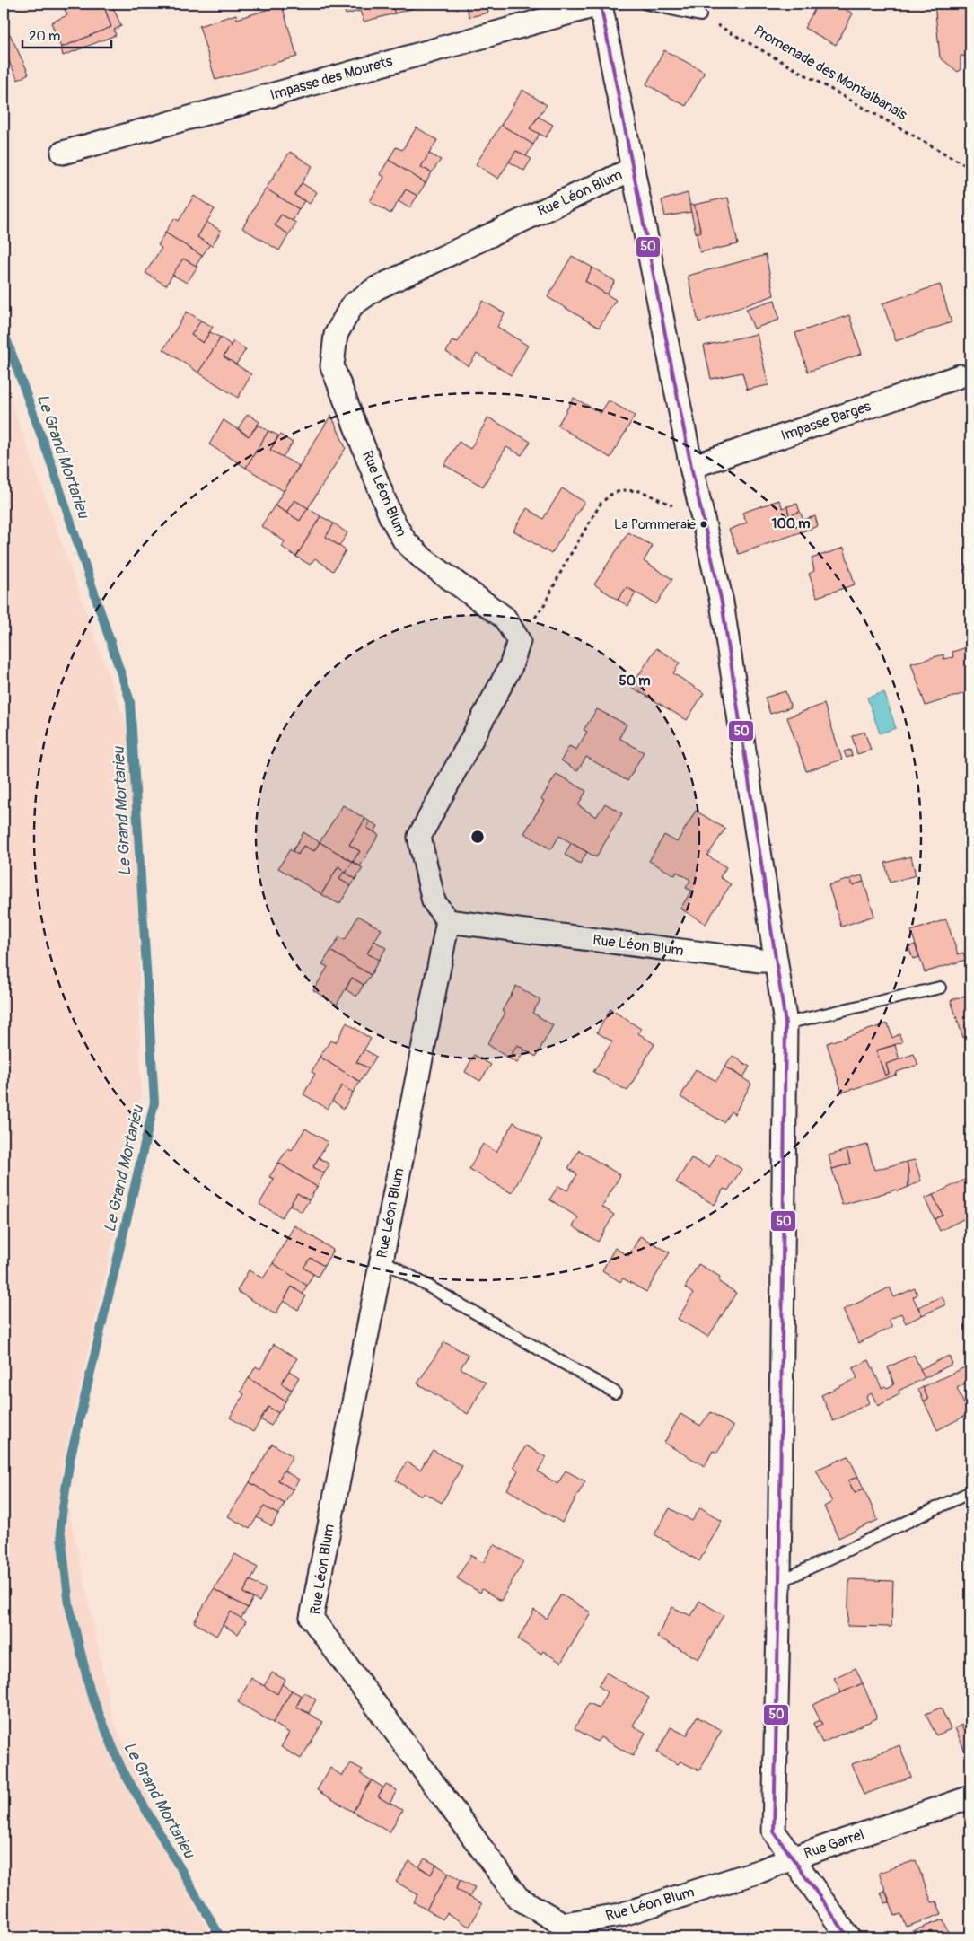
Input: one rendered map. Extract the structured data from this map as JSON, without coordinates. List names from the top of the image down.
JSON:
{
  "streets": {
    "street": [
      "Impasse des Mourets",
      "Rue Léon Blum",
      "Impasse Barges",
      "Rue Garrel"
    ],
    "path": ["Promenade des Montalbanais"]
  },
  "crossings": [
    ["Impasse des Mourets", "Rue Garrel"],
    ["Rue Léon Blum", "Rue Garrel"],
    ["Impasse Barges", "Rue Garrel"]
  ],
  "water": ["Le Grand Mortarieu"],
  "places": ["La Pommeraie"],
  "lines": ["transit line 50"],
  "scale_bar": "20 m",
  "rings": ["100 m", "50 m"]
}
